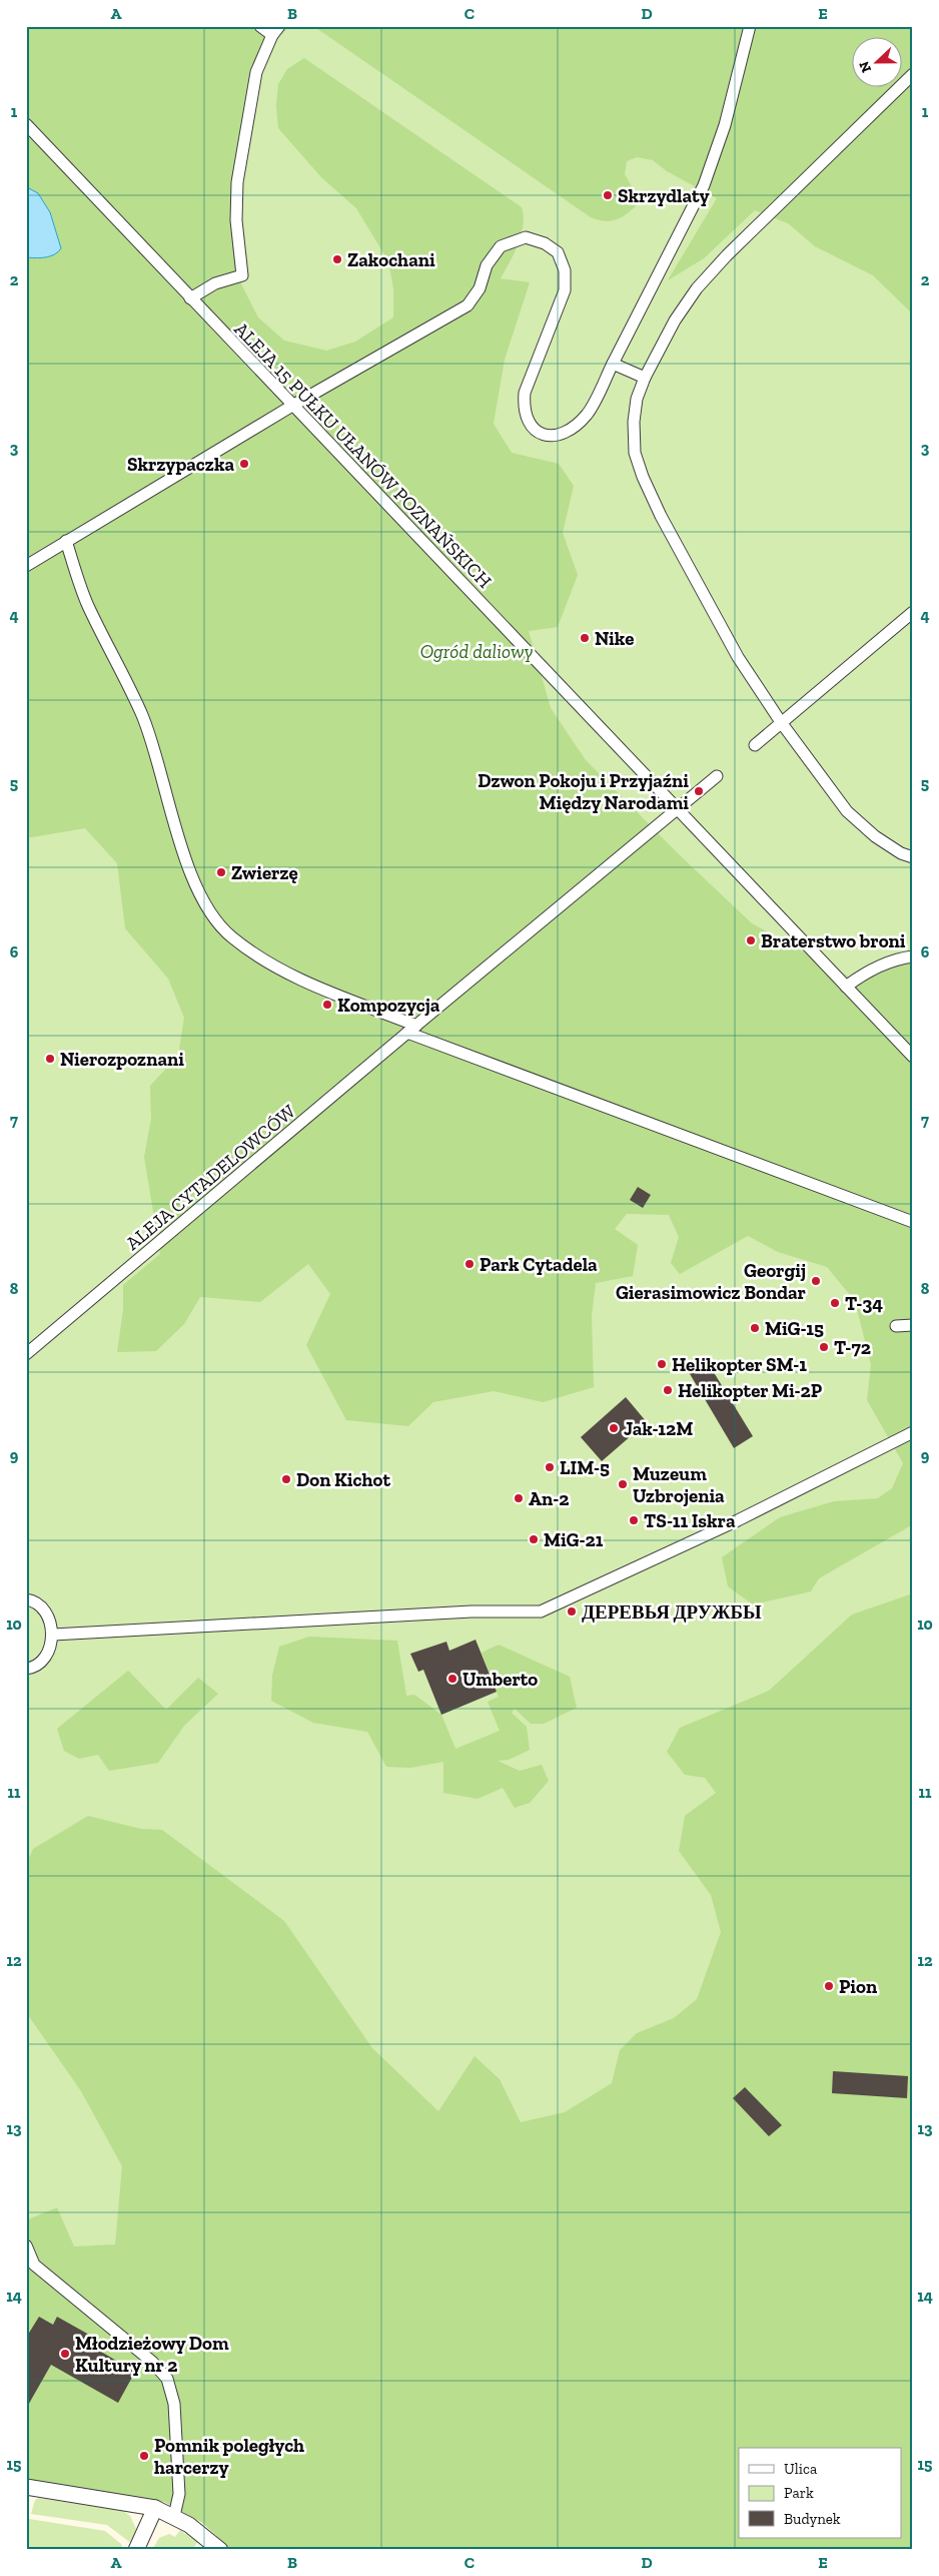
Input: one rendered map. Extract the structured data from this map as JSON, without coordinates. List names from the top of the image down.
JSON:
{
  "streets": {
    "street": ["ALEJA 15 PUŁKU UŁANÓW POZNAŃSKICH", "ALEJA CYTADELOWCÓW"]
  },
  "crossings": [
    ["ALEJA 15 PUŁKU UŁANÓW POZNAŃSKICH", "ALEJA CYTADELOWCÓW"]
  ],
  "parks": ["Ogród daliowy"],
  "places": [
    "Skrzydlaty",
    "Zakochani",
    "Skrzypaczka",
    "Nike",
    "Dzwon Pokoju i Przyjaźni Między Narodami",
    "Zwierzę",
    "Braterstwo broni",
    "Kompozycja",
    "Nierozpoznani",
    "Park Cytadela",
    "Georgij Gierasimowicz Bondar",
    "T-34",
    "MiG-15",
    "T-72",
    "Helikopter SM-1",
    "Helikopter Mi-2P",
    "Jak-12M",
    "LIM-5",
    "Don Kichot",
    "Muzeum Uzbrojenia",
    "An-2",
    "TS-11 Iskra",
    "MiG-21",
    "ДЕРЕВЬЯ ДРУЖБЫ",
    "Umberto",
    "Pion",
    "Młodzieżowy Dom Kultury nr 2",
    "Pomnik poległych harcerzy"
  ],
  "legend": ["Ulica", "Park", "Budynek"],
  "north": "left",
  "grid": {
    "columns": [
      "A",
      "B",
      "C",
      "D",
      "E"
    ],
    "rows": [
      "1",
      "2",
      "3",
      "4",
      "5",
      "6",
      "7",
      "8",
      "9",
      "10",
      "11",
      "12",
      "13",
      "14",
      "15"
    ]
  }
}
